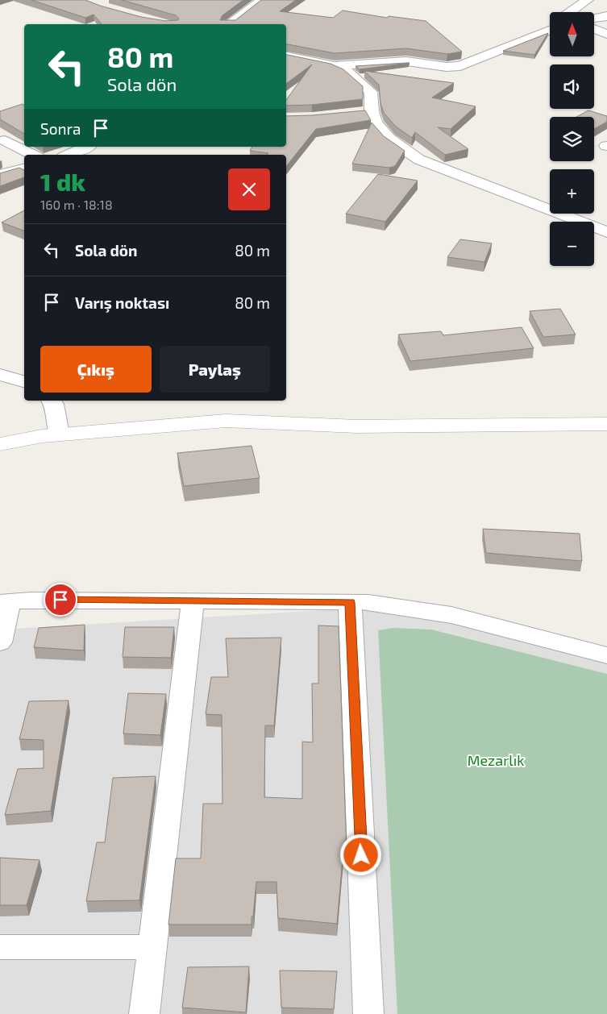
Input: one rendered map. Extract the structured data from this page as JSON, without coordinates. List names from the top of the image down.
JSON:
{
  "parks": ["Mezarlık"],
  "north": "top",
  "page": {
    "map_buttons": ["+", "−"],
    "turn": ["80 m", "Sola dön"],
    "then": "Sonra",
    "heading": ["1 dk", "160 m · 18:18"],
    "list": [
      {
        "name": "Sola dön",
        "value": "80 m"
      },
      {
        "name": "Varış noktası",
        "value": "80 m"
      }
    ],
    "buttons": ["Çıkış", "Paylaş"]
  }
}
